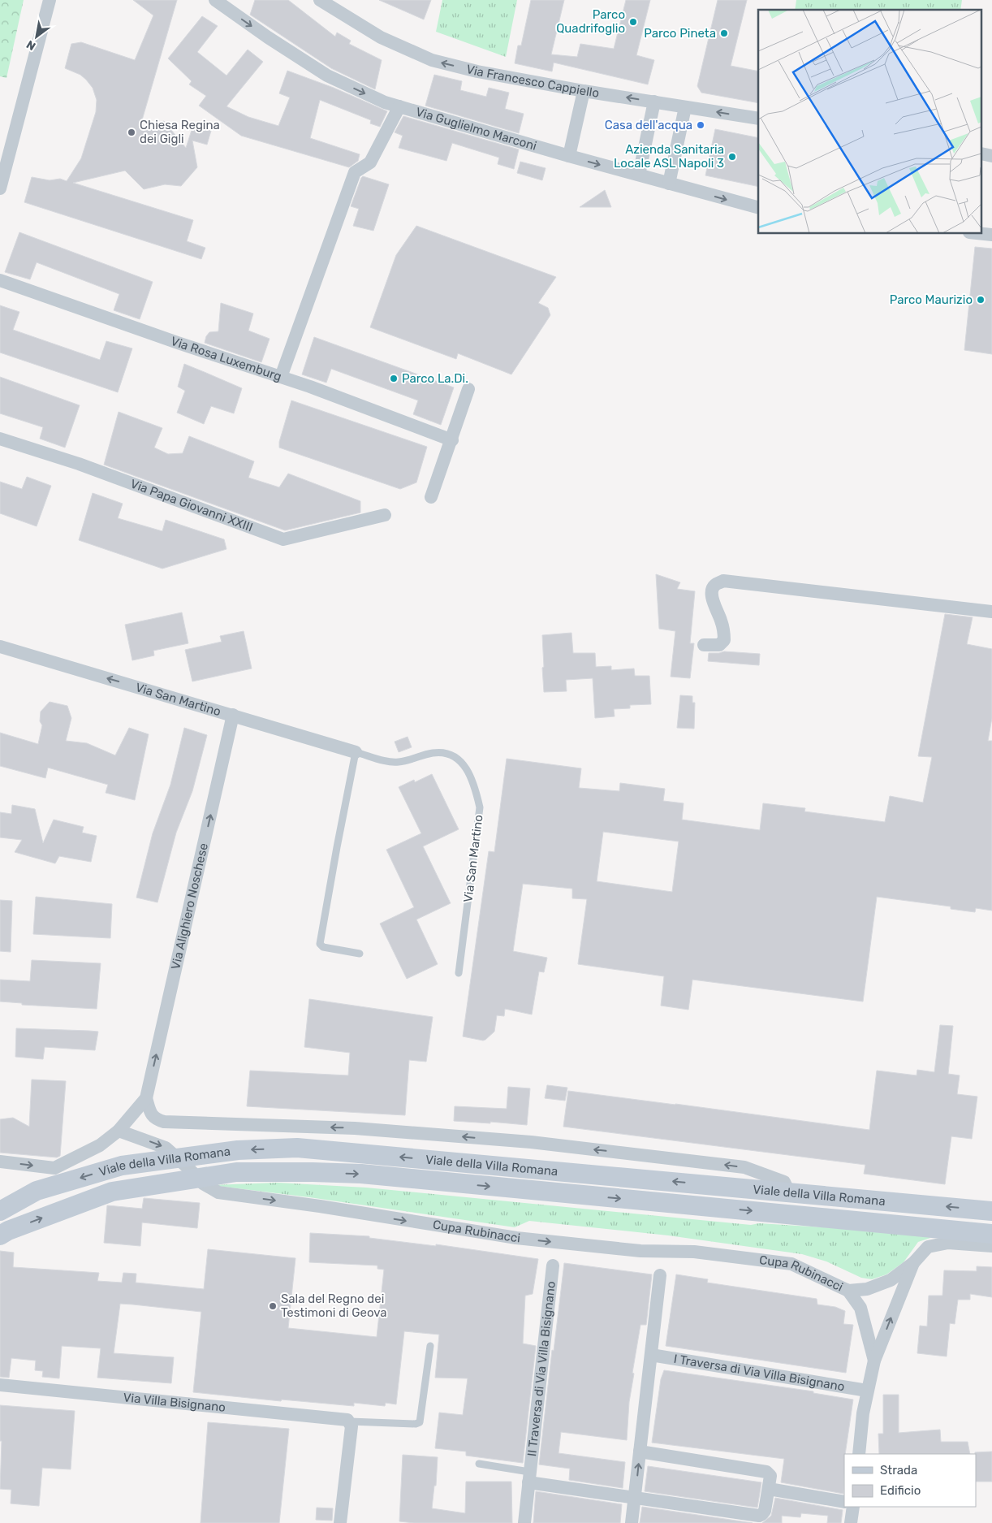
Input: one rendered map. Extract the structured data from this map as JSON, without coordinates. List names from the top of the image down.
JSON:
{
  "streets": {
    "main road": ["Viale della Villa Romana"],
    "street": [
      "Via Francesco Cappiello",
      "Via Guglielmo Marconi",
      "Via Rosa Luxemburg",
      "Via Papa Giovanni XXIII",
      "Via San Martino",
      "Via Alighiero Noschese",
      "Cupa Rubinacci",
      "II Traversa di Via Villa Bisignano",
      "I Traversa di Via Villa Bisignano",
      "Via Villa Bisignano"
    ]
  },
  "crossings": [
    ["Via San Martino", "Via Alighiero Noschese"],
    ["Cupa Rubinacci", "I Traversa di Via Villa Bisignano"]
  ],
  "one_way": ["Via Francesco Cappiello", "Via Guglielmo Marconi", "Via Alighiero Noschese"],
  "places": [
    "Parco Quadrifoglio",
    "Parco Pineta",
    "Casa dell'acqua",
    "Chiesa Regina dei Gigli",
    "Azienda Sanitaria Locale ASL Napoli 3",
    "Parco Maurizio",
    "Parco La.Di.",
    "Sala del Regno dei Testimoni di Geova"
  ],
  "legend": ["Strada", "Edificio"],
  "north": "bottom left"
}
